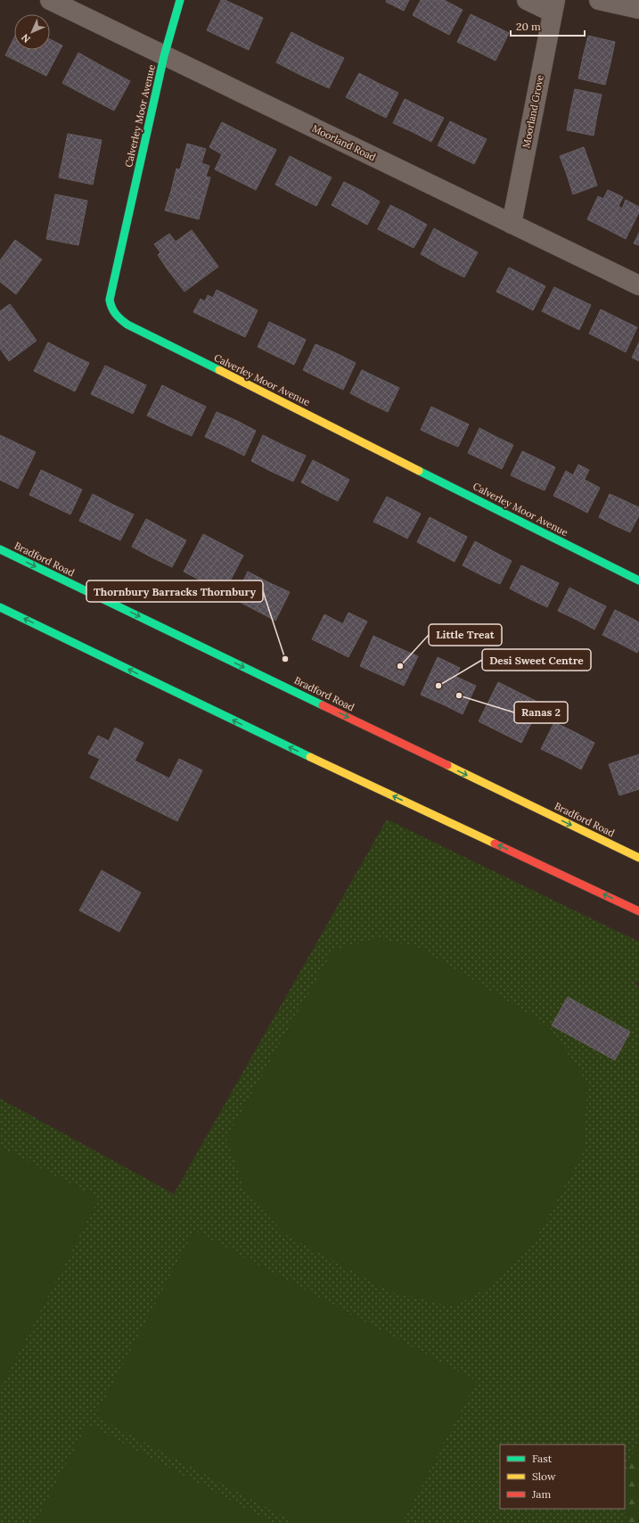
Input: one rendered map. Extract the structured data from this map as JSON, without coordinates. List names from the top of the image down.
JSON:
{
  "streets": {
    "main road": ["Calverley Moor Avenue", "Bradford Road"],
    "street": ["Moorland Grove", "Moorland Road"]
  },
  "crossings": [
    ["Moorland Grove", "Moorland Road"],
    ["Calverley Moor Avenue", "Moorland Road"]
  ],
  "places": [
    "Thornbury Barracks Thornbury",
    "Little Treat",
    "Desi Sweet Centre",
    "Ranas 2"
  ],
  "legend": ["Fast", "Slow", "Jam"],
  "scale_bar": "20 m",
  "north": "bottom left"
}
